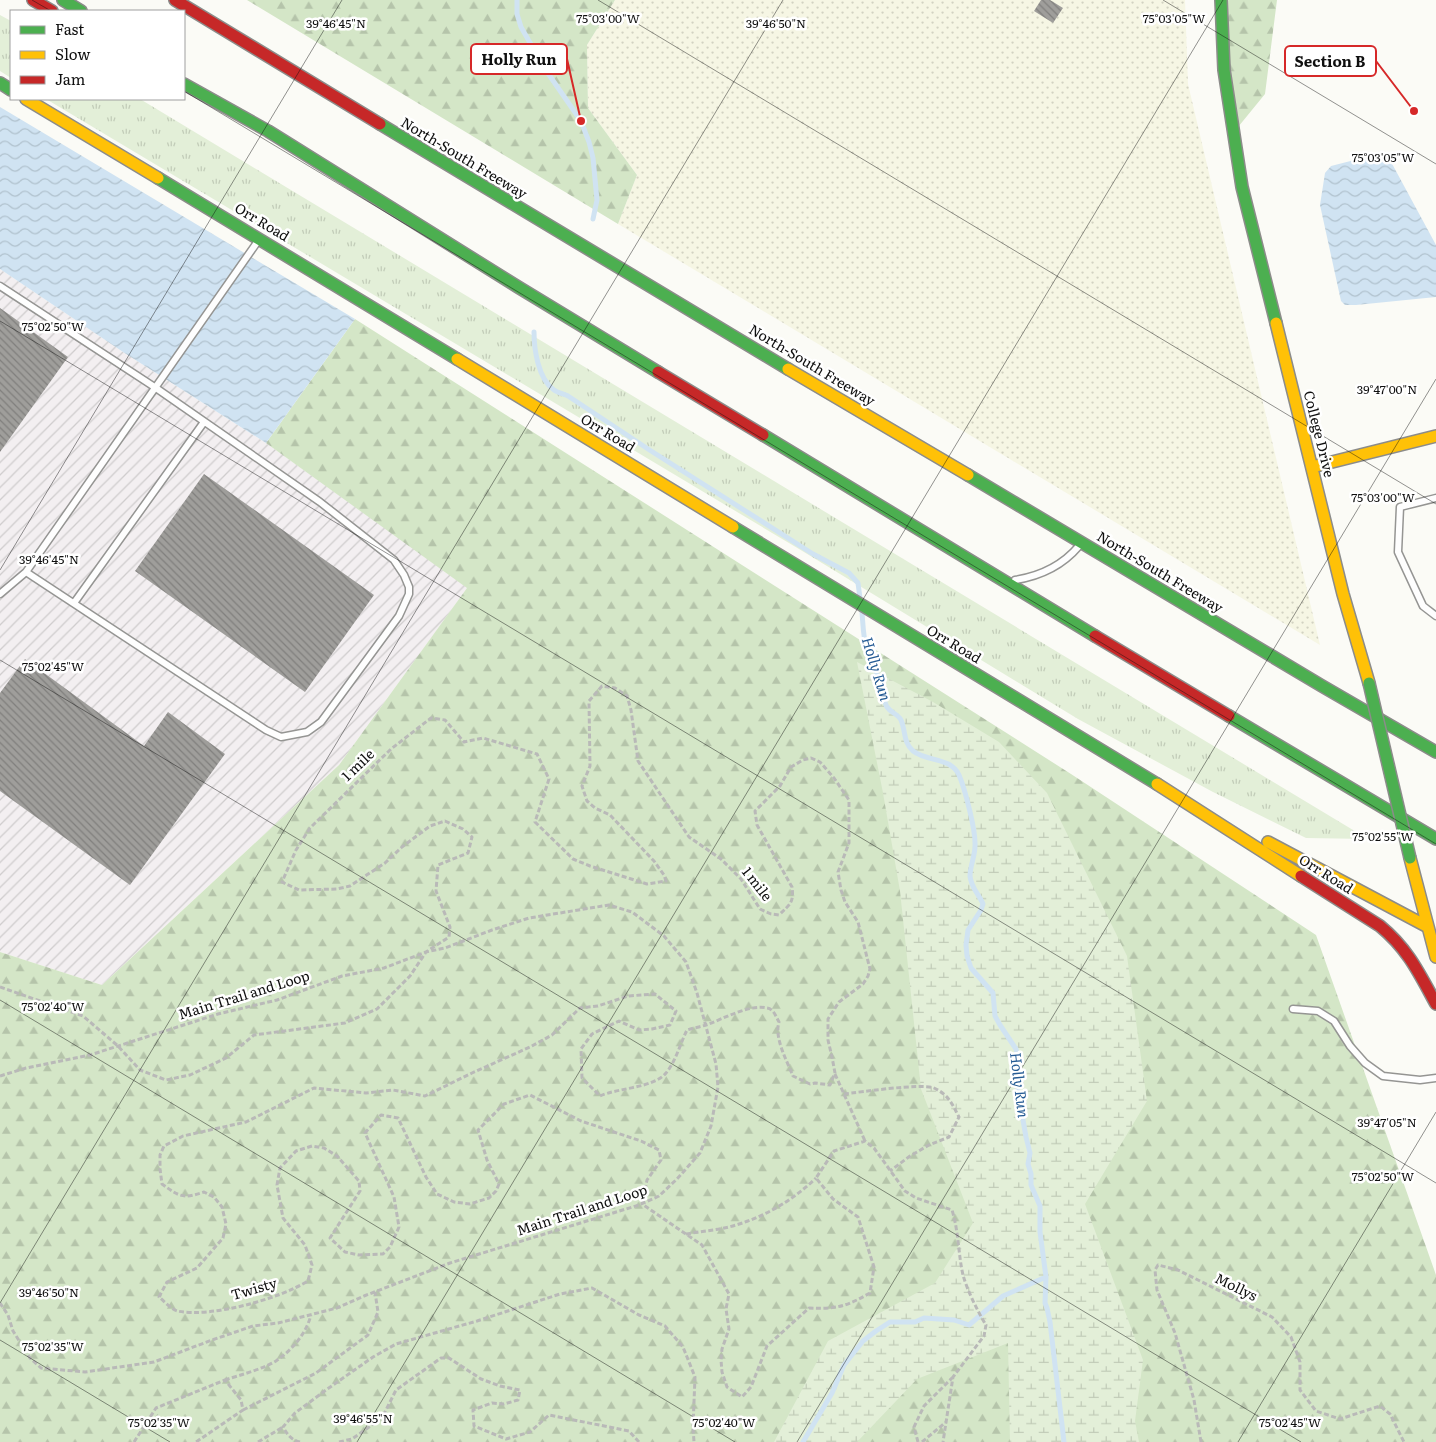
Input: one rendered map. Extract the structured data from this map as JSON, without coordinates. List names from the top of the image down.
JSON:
{
  "streets": {
    "main road": ["North-South Freeway", "Orr Road", "College Drive"],
    "path": [
      "1 mile",
      "Main Trail and Loop",
      "Mollys",
      "Twisty"
    ]
  },
  "crossings": [
    ["Orr Road", "College Drive"],
    ["1 mile", "Main Trail and Loop"],
    ["Main Trail and Loop", "Twisty"]
  ],
  "water": ["Holly Run"],
  "places": ["Section B", "Holly Run"],
  "legend": ["Fast", "Slow", "Jam"],
  "coordinates": [
    "75°03'00\"W",
    "75°03'05\"W",
    "39°46'45\"N",
    "39°46'50\"N",
    "75°02'50\"W",
    "39°47'00\"N",
    "75°02'45\"W",
    "75°02'55\"W",
    "75°02'40\"W",
    "39°47'05\"N",
    "75°02'35\"W",
    "39°46'55\"N"
  ]
}
